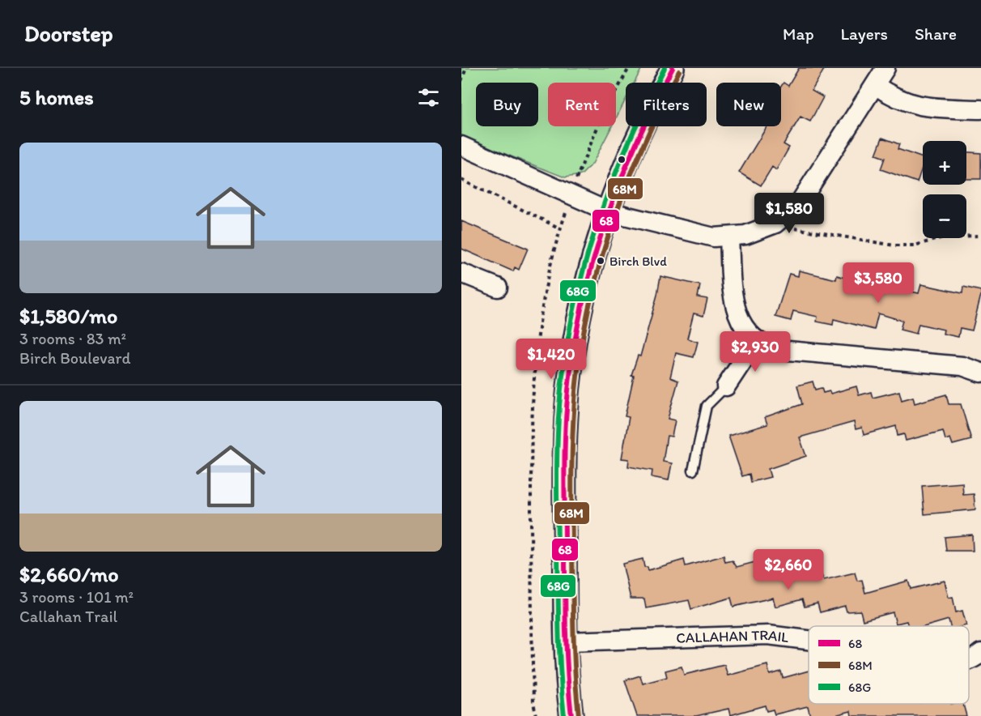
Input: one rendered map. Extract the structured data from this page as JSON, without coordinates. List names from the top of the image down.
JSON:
{
  "streets": {
    "street": ["CALLAHAN TRAIL"]
  },
  "places": ["Birch Blvd"],
  "lines": ["transit line 68", "transit line 68G", "transit line 68M"],
  "legend": ["68", "68M", "68G"],
  "page": {
    "header": "Doorstep",
    "nav": ["Map", "Layers", "Share"],
    "heading": "5 homes",
    "chip": [
      "Buy",
      "Rent",
      "Filters",
      "New"
    ],
    "list": [
      {
        "name": "$1,580/mo",
        "note": "3 rooms · 83 m² · Birch Boulevard"
      },
      {
        "name": "$2,660/mo",
        "note": "3 rooms · 101 m² · Callahan Trail"
      }
    ],
    "map_buttons": ["+", "−"],
    "price": [
      "$1,580",
      "$3,580",
      "$2,930",
      "$1,420",
      "$2,660"
    ]
  }
}
